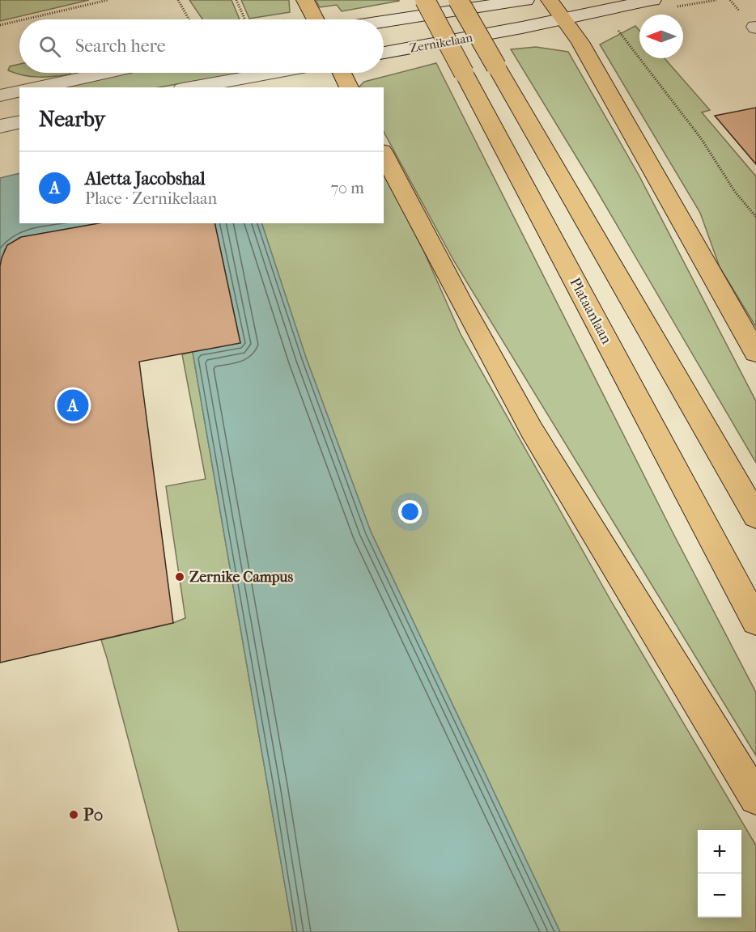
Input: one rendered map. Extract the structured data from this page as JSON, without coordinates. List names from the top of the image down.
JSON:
{
  "streets": {
    "highway": ["Plataanlaan"],
    "main road": ["Zernikelaan"]
  },
  "places": ["Zernike Campus", "P0"],
  "north": "left",
  "page": {
    "search": "Search here",
    "heading": "Nearby",
    "list": [
      {
        "mark": "A",
        "name": "Aletta Jacobshal",
        "note": "Place · Zernikelaan",
        "value": "70 m"
      }
    ],
    "pins": "A",
    "map_buttons": ["+", "−"]
  }
}
